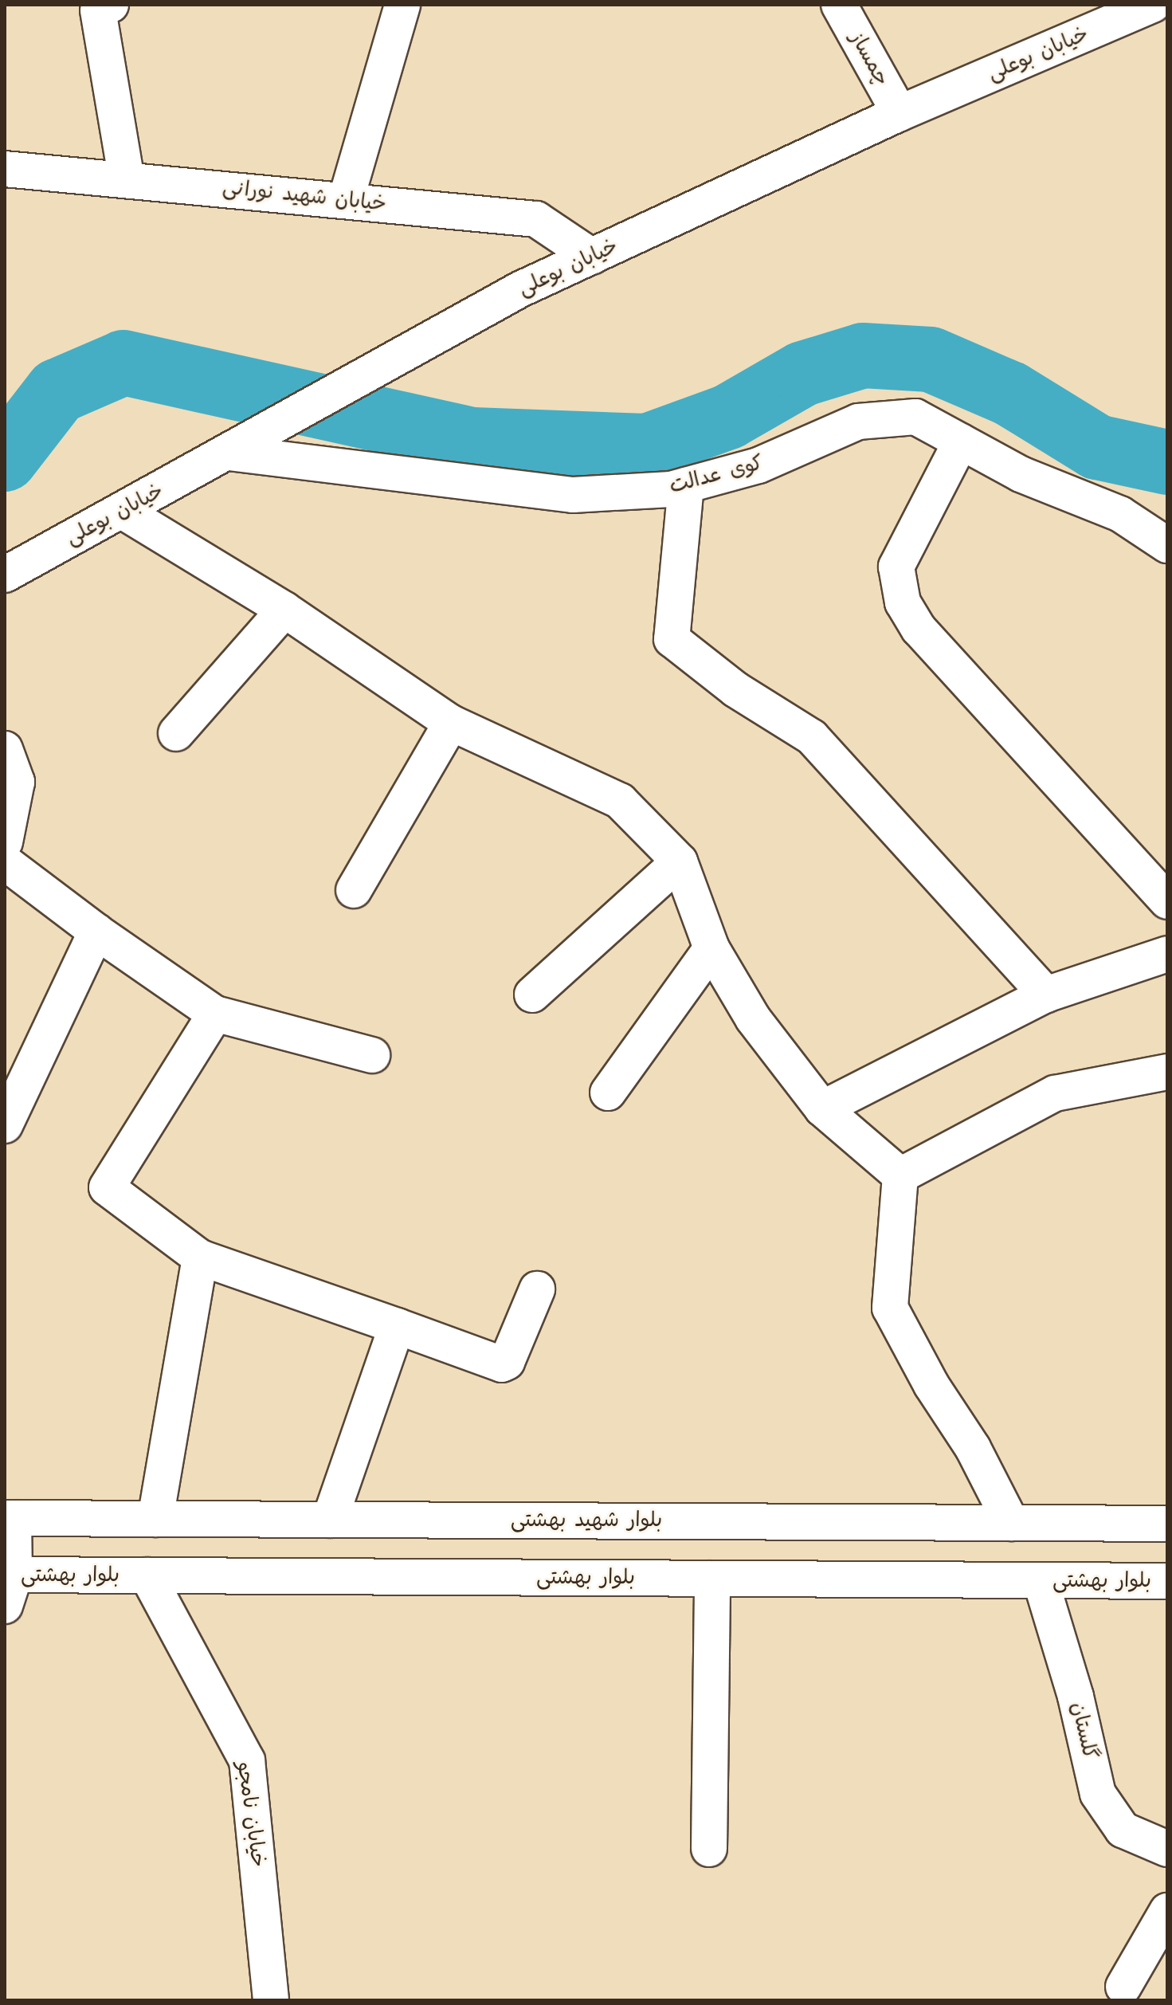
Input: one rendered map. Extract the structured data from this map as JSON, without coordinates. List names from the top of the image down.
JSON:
{
  "streets": {
    "street": [
      "خیابان بوعلی",
      "چمساز",
      "خیابان شهید نورانی",
      "کوی عدالت",
      "بلوار شهید بهشتی",
      "بلوار بهشتی",
      "گلستان",
      "خیابان نامجو"
    ]
  },
  "crossings": [
    ["خیابان بوعلی", "چمساز"],
    ["خیابان بوعلی", "خیابان شهید نورانی"],
    ["خیابان بوعلی", "کوی عدالت"],
    ["بلوار بهشتی", "گلستان"],
    ["بلوار بهشتی", "خیابان نامجو"]
  ]
}
